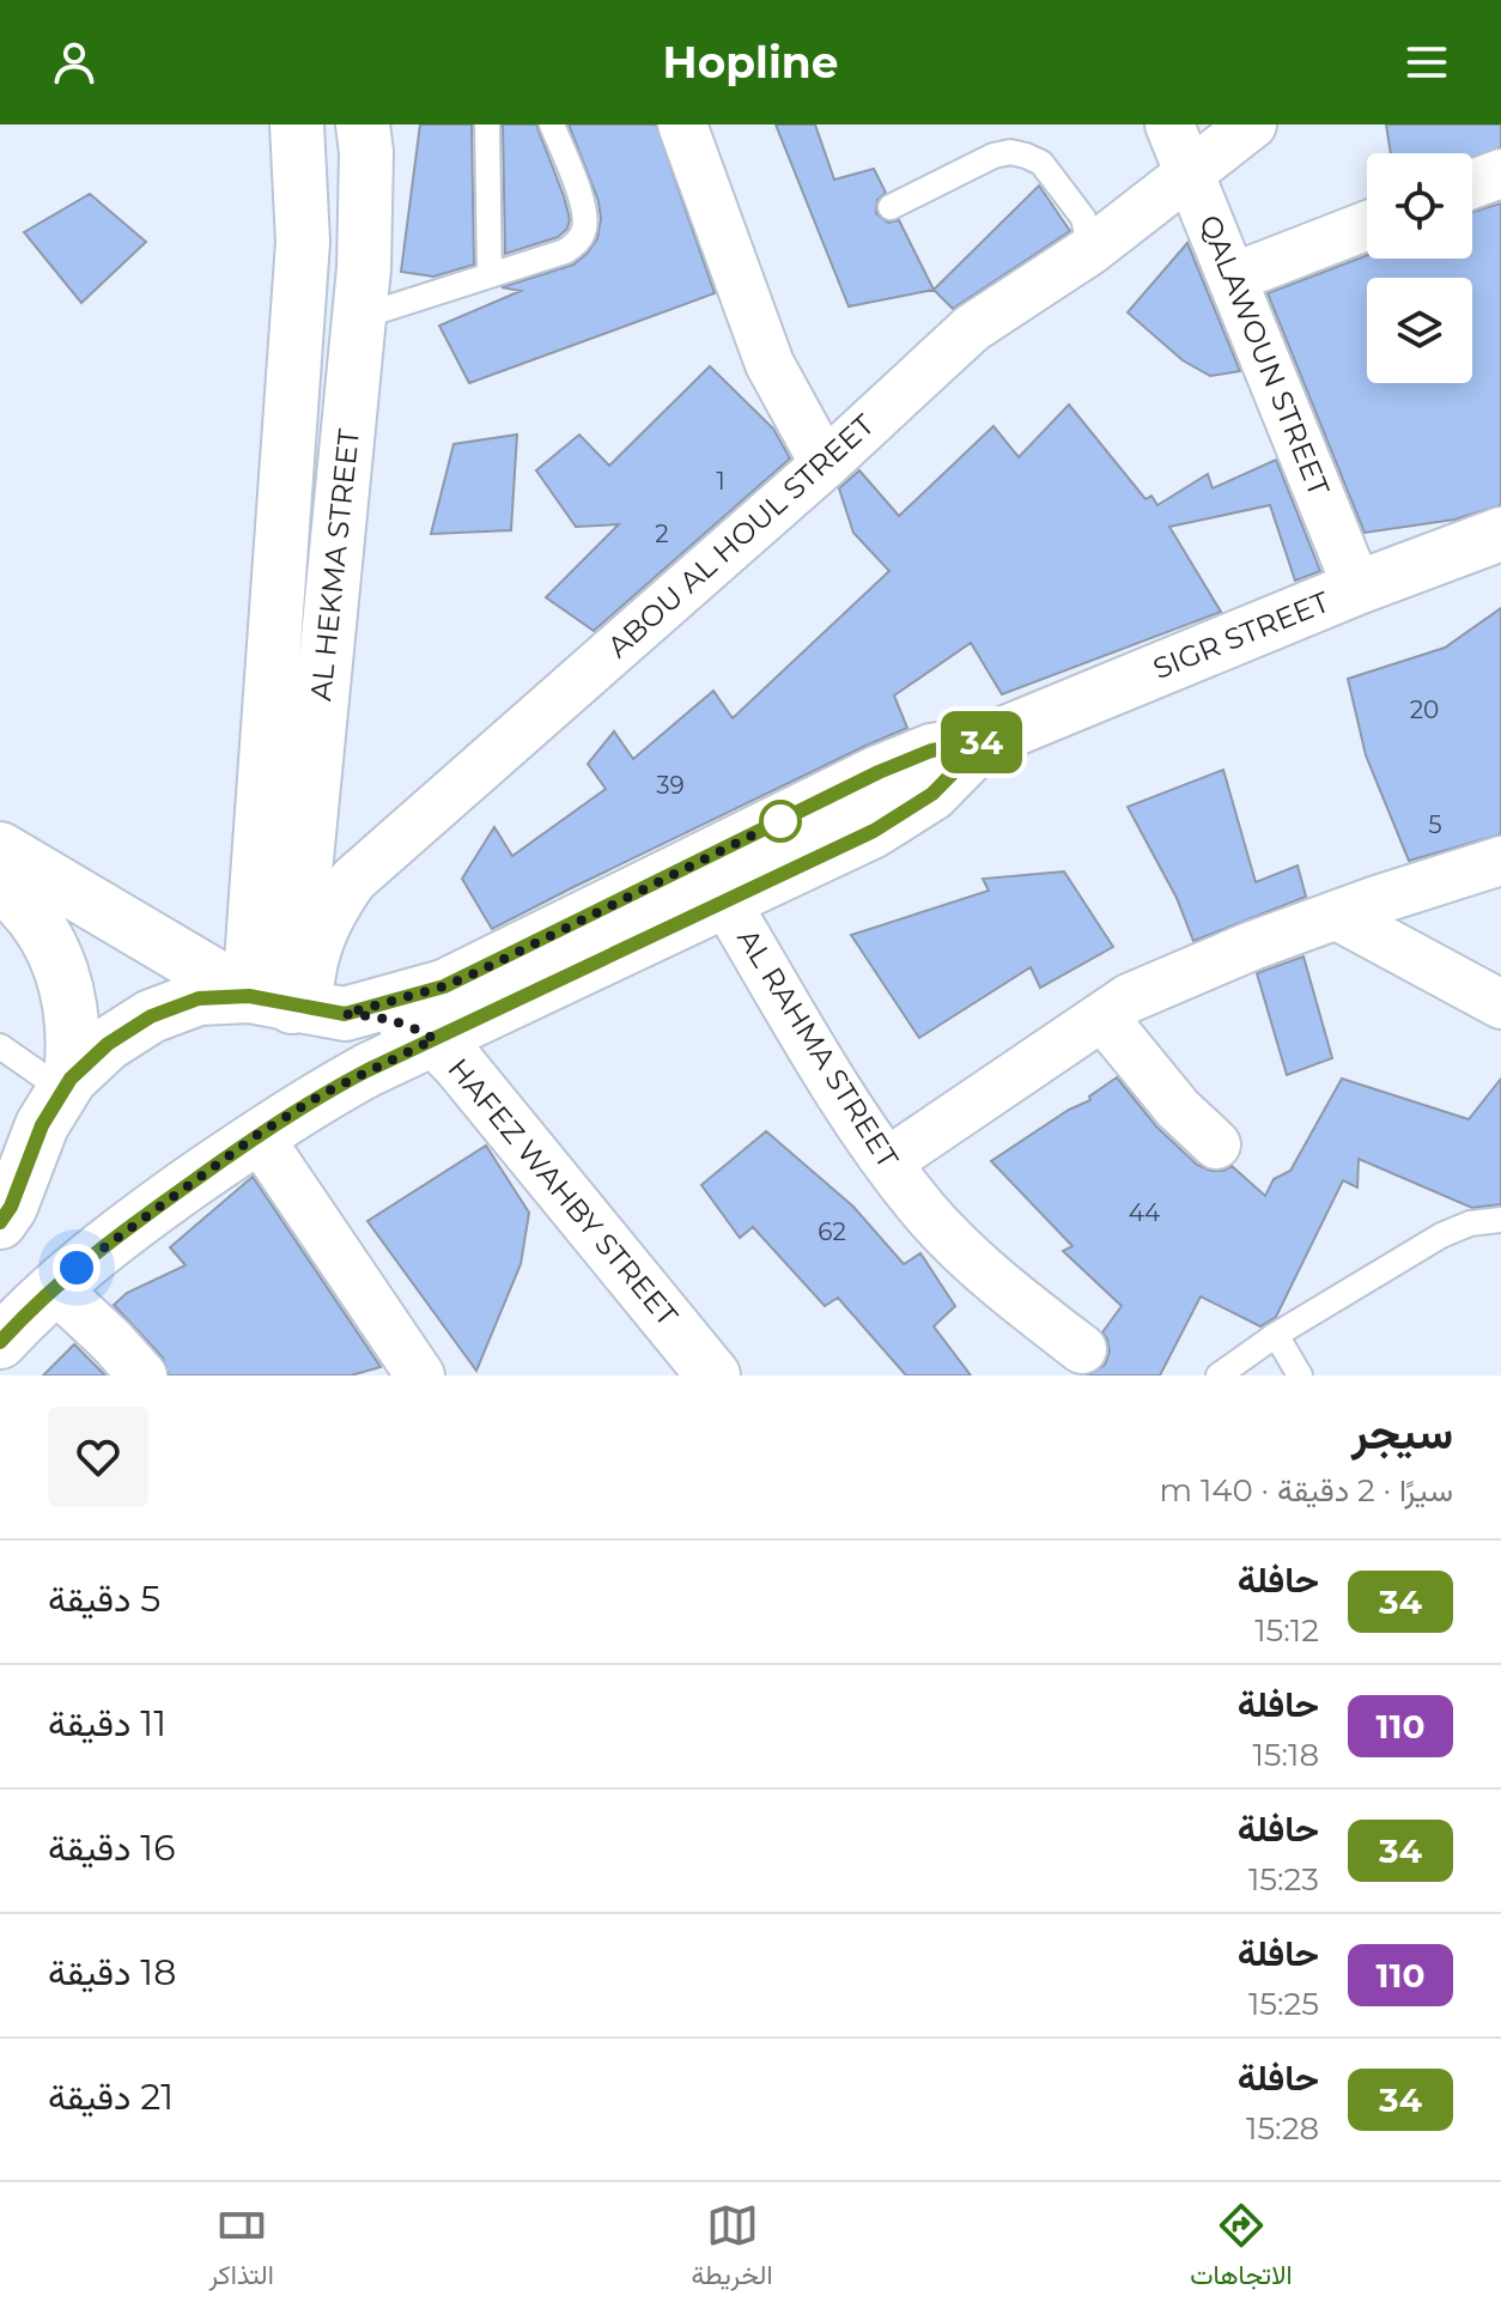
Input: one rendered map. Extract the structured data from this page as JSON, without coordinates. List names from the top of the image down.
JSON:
{
  "streets": {
    "main road": ["AL HEKMA STREET", "SIGR STREET", "HAFEZ WAHBY STREET"],
    "street": ["QALAWOUN STREET", "ABOU AL HOUL STREET", "AL RAHMA STREET"]
  },
  "crossings": [
    ["QALAWOUN STREET", "ABOU AL HOUL STREET"],
    ["QALAWOUN STREET", "SIGR STREET"],
    ["ABOU AL HOUL STREET", "AL HEKMA STREET"],
    ["ABOU AL HOUL STREET", "SIGR STREET"],
    ["ABOU AL HOUL STREET", "HAFEZ WAHBY STREET"],
    ["AL HEKMA STREET", "SIGR STREET"],
    ["AL HEKMA STREET", "HAFEZ WAHBY STREET"],
    ["SIGR STREET", "AL RAHMA STREET"],
    ["SIGR STREET", "HAFEZ WAHBY STREET"]
  ],
  "lines": ["bus line 34"],
  "house_numbers": [
    "1",
    "2",
    "20",
    "39",
    "5",
    "44",
    "62"
  ],
  "page": {
    "header": "Hopline",
    "on_map": "34",
    "heading": ["سيجر", "سيرًا · 2 دقيقة · 140 m"],
    "list": [
      {
        "mark": "34",
        "name": "حافلة",
        "note": "15:12",
        "value": "5 دقيقة"
      },
      {
        "mark": "110",
        "name": "حافلة",
        "note": "15:18",
        "value": "11 دقيقة"
      },
      {
        "mark": "34",
        "name": "حافلة",
        "note": "15:23",
        "value": "16 دقيقة"
      },
      {
        "mark": "110",
        "name": "حافلة",
        "note": "15:25",
        "value": "18 دقيقة"
      },
      {
        "mark": "34",
        "name": "حافلة",
        "note": "15:28",
        "value": "21 دقيقة"
      }
    ],
    "tabs": ["الاتجاهات", "الخريطة", "التذاكر"]
  }
}
